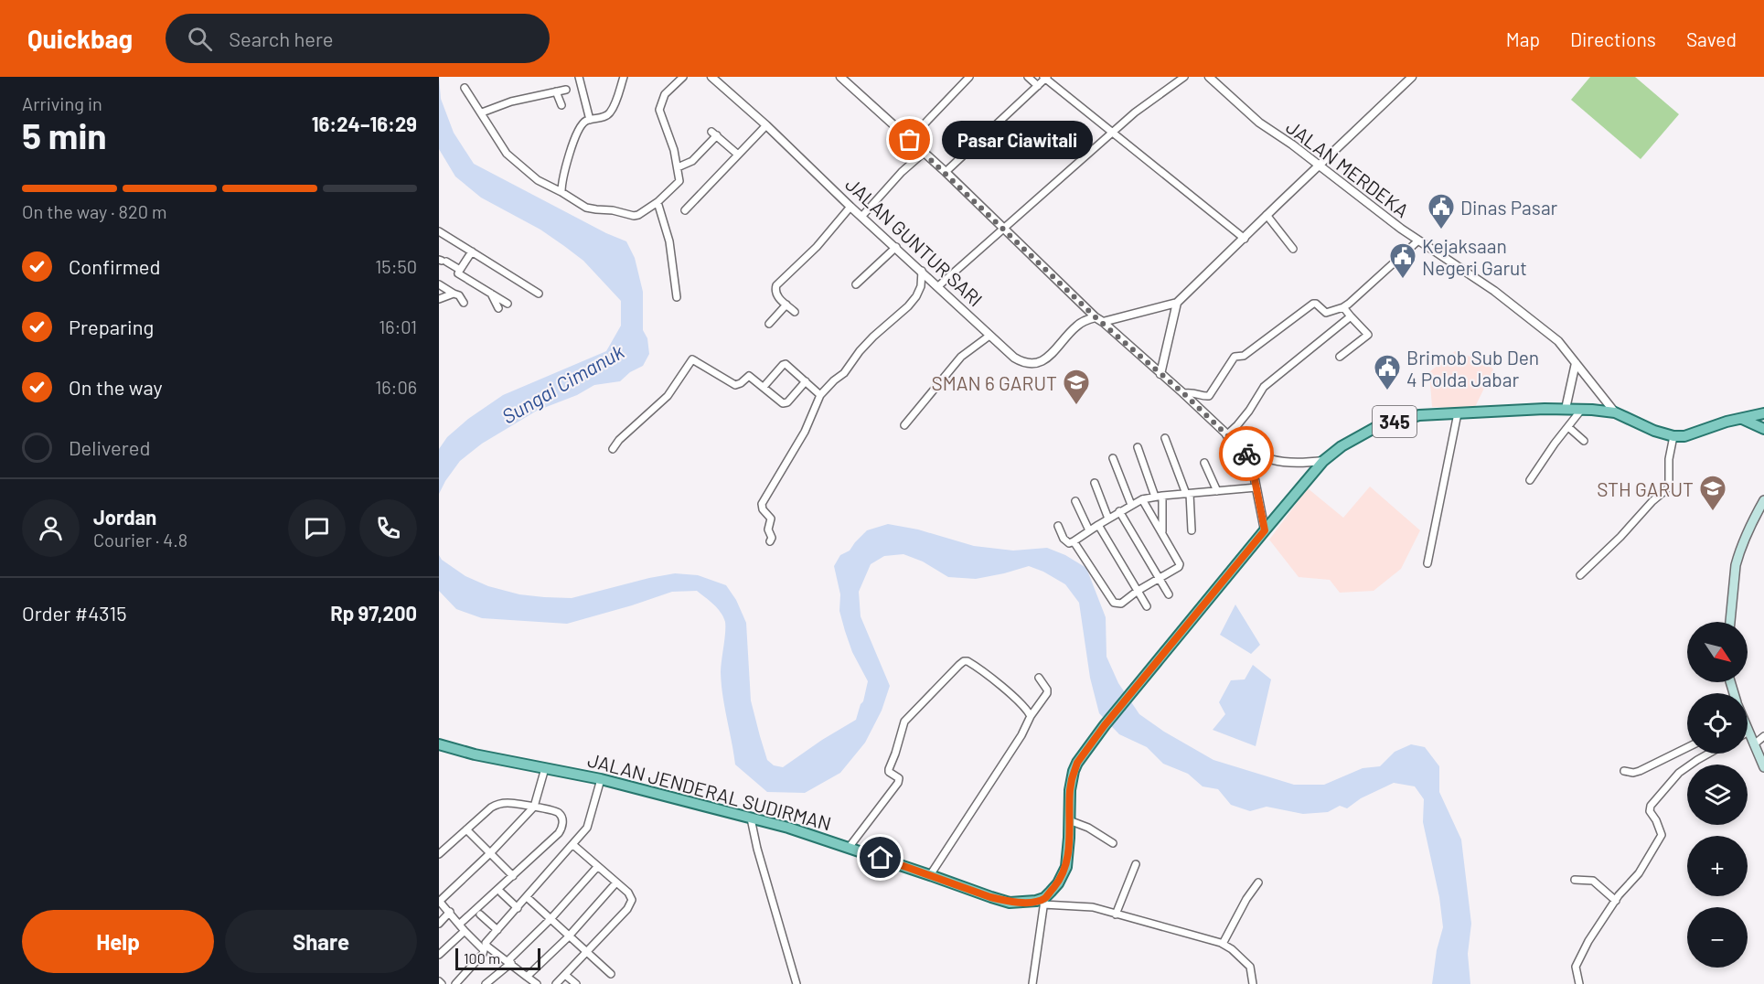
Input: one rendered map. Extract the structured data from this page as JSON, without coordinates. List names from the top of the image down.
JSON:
{
  "streets": {
    "main road": ["345", "JALAN JENDERAL SUDIRMAN"],
    "street": ["JALAN MERDEKA", "JALAN GUNTUR SARI"]
  },
  "crossings": [
    ["JALAN MERDEKA", "345"],
    ["345", "JALAN JENDERAL SUDIRMAN"]
  ],
  "water": ["Sungai Cimanuk"],
  "places": {
    "other": ["Pasar Ciawitali"],
    "public building": ["Dinas Pasar", "Kejaksaan Negeri Garut", "Brimob Sub Den 4 Polda Jabar"],
    "school or university": ["SMAN 6 GARUT", "STH GARUT"]
  },
  "scale_bar": "100 m",
  "north": "bottom right",
  "page": {
    "header": "Quickbag",
    "search": "Search here",
    "nav": ["Map", "Directions", "Saved"],
    "heading": ["5 min", "Arriving in", "16:24–16:29"],
    "panel": [
      "Jordan",
      "Courier · 4.8",
      "Order #4315",
      "Rp 97,200"
    ],
    "bubble": "Pasar Ciawitali",
    "bar": "On the way · 820 m",
    "list": [
      ["Confirmed", "15:50"],
      ["Preparing", "16:01"],
      ["On the way", "16:06"],
      "Delivered"
    ],
    "map_buttons": ["+", "−"],
    "buttons": ["Help", "Share"],
    "scale": "100 m"
  }
}
